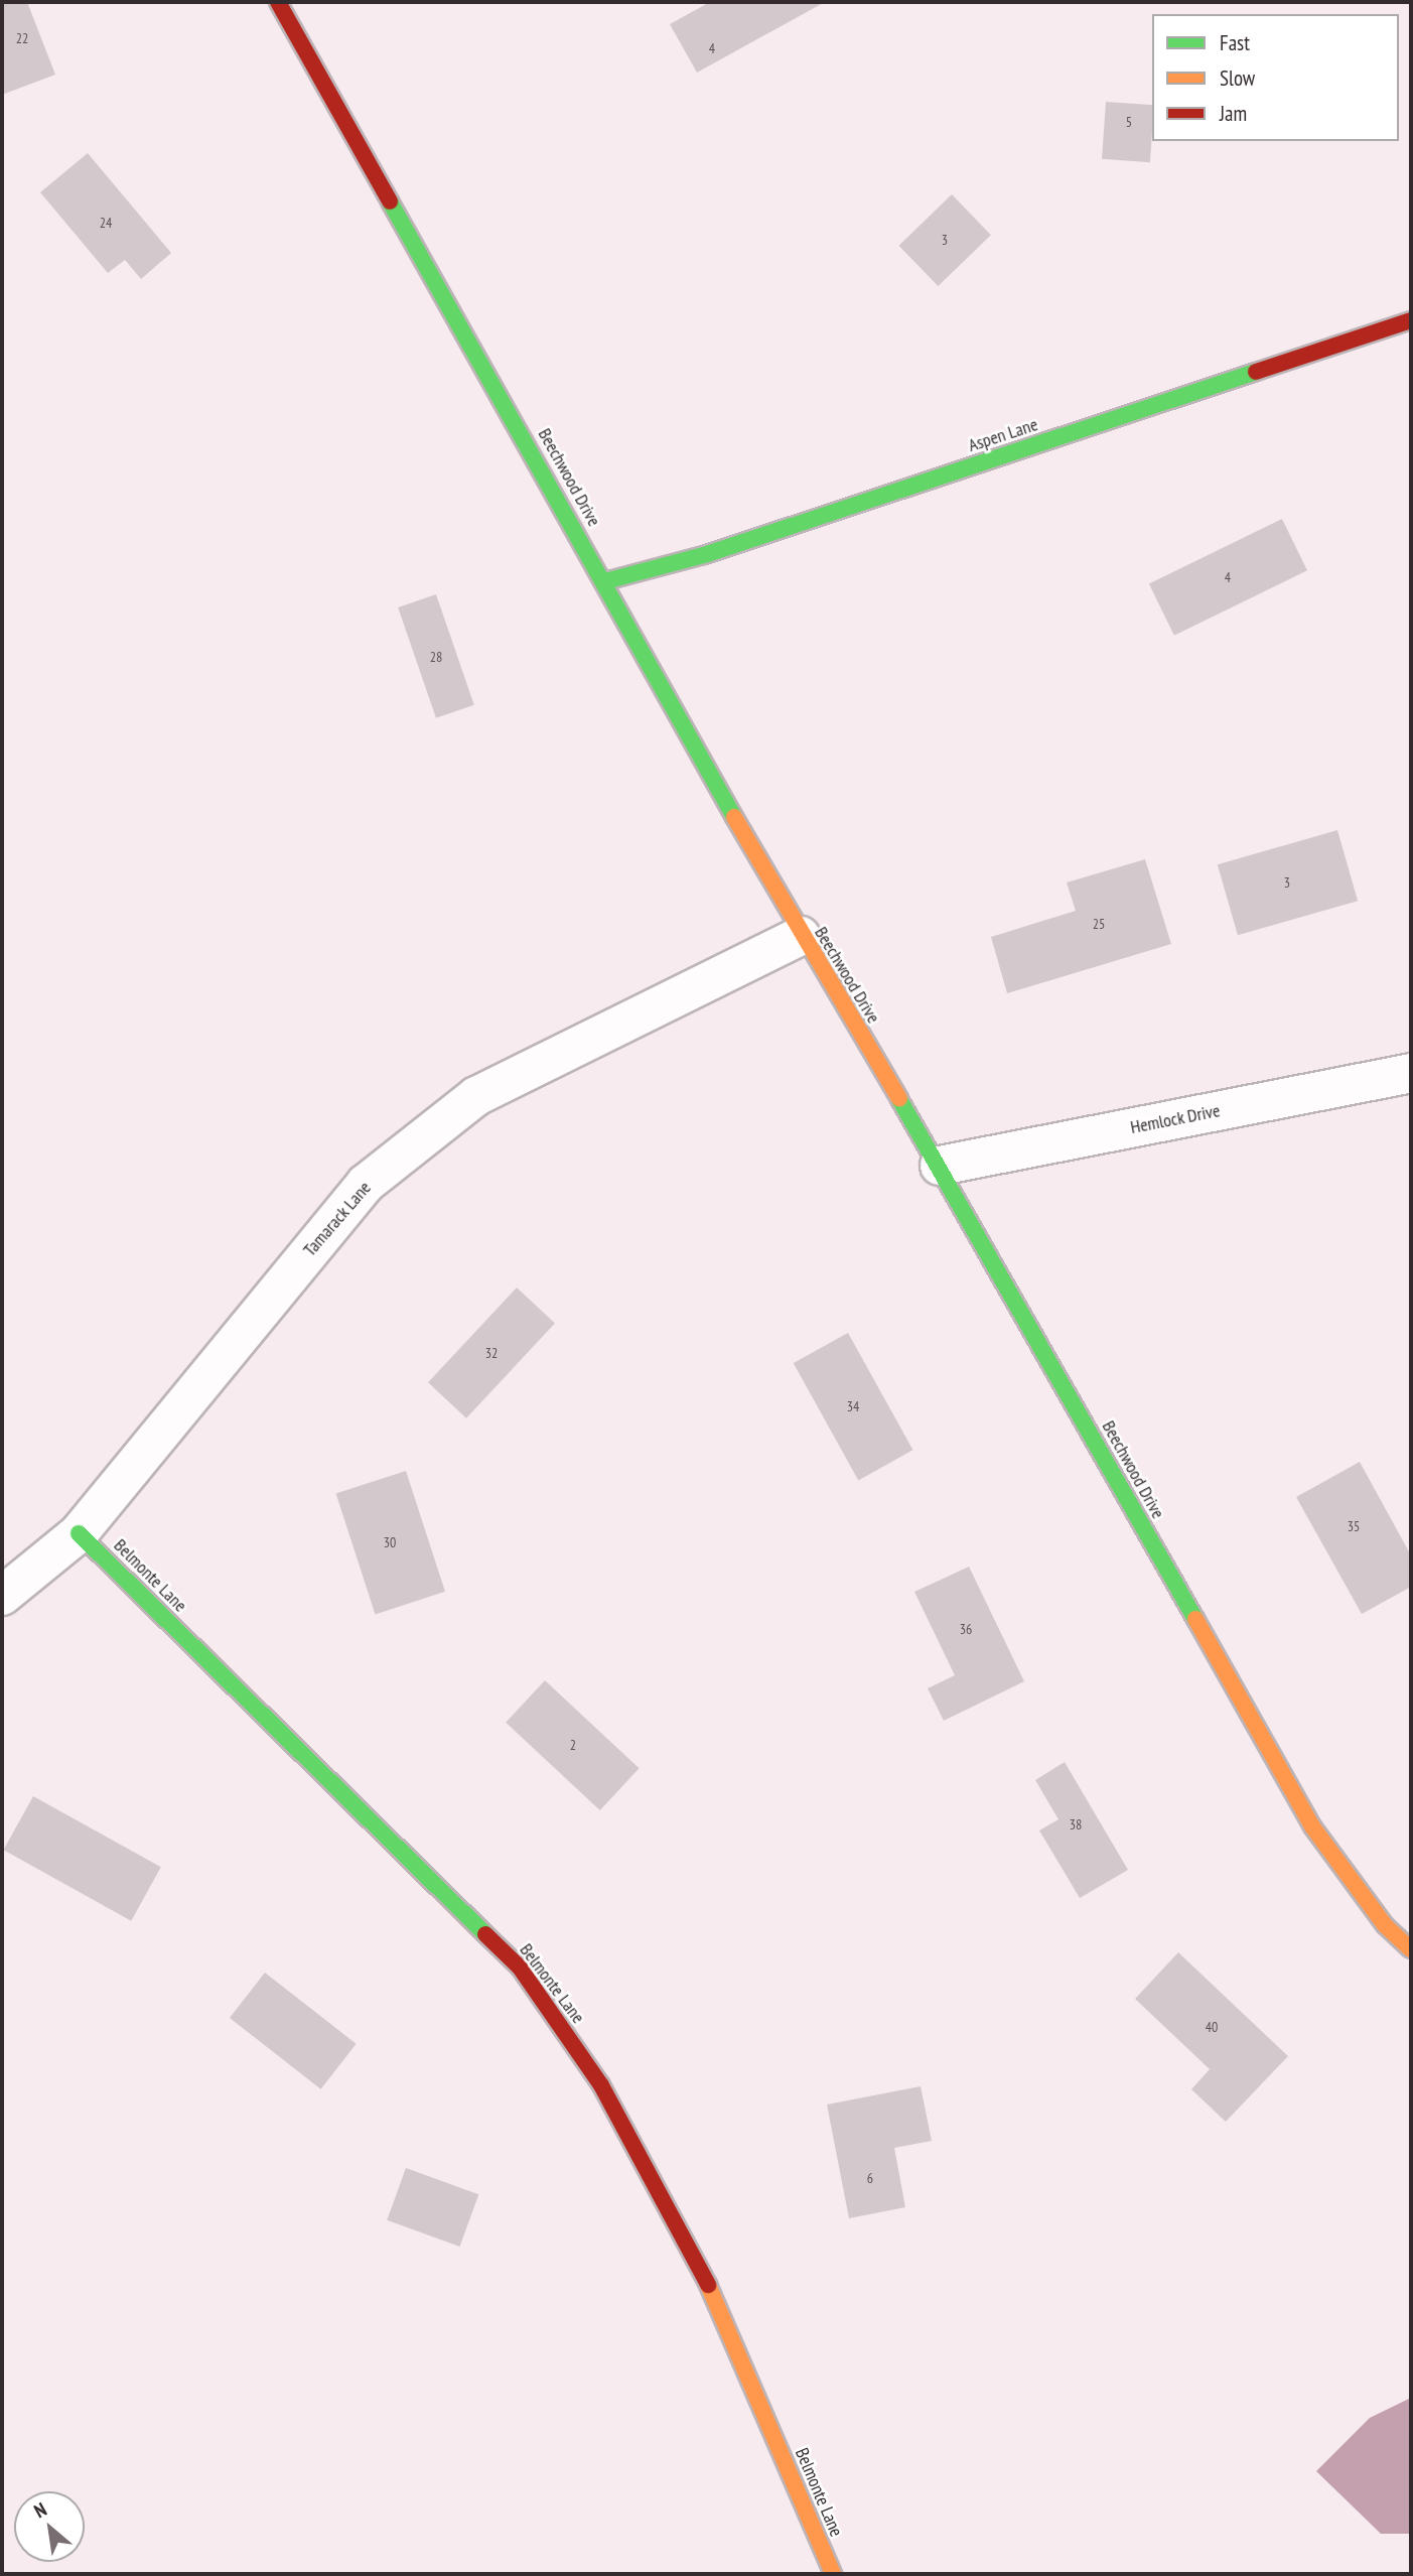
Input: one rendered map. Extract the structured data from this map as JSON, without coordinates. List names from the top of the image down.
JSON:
{
  "streets": {
    "street": [
      "Aspen Lane",
      "Beechwood Drive",
      "Hemlock Drive",
      "Tamarack Lane",
      "Belmonte Lane"
    ]
  },
  "crossings": [
    ["Aspen Lane", "Beechwood Drive"],
    ["Beechwood Drive", "Hemlock Drive"],
    ["Beechwood Drive", "Tamarack Lane"],
    ["Tamarack Lane", "Belmonte Lane"]
  ],
  "house_numbers": [
    "22",
    "4",
    "5",
    "24",
    "3",
    "4",
    "28",
    "3",
    "25",
    "32",
    "34",
    "35",
    "30",
    "36",
    "2",
    "38",
    "40",
    "6"
  ],
  "legend": ["Fast", "Slow", "Jam"],
  "north": "top left"
}
